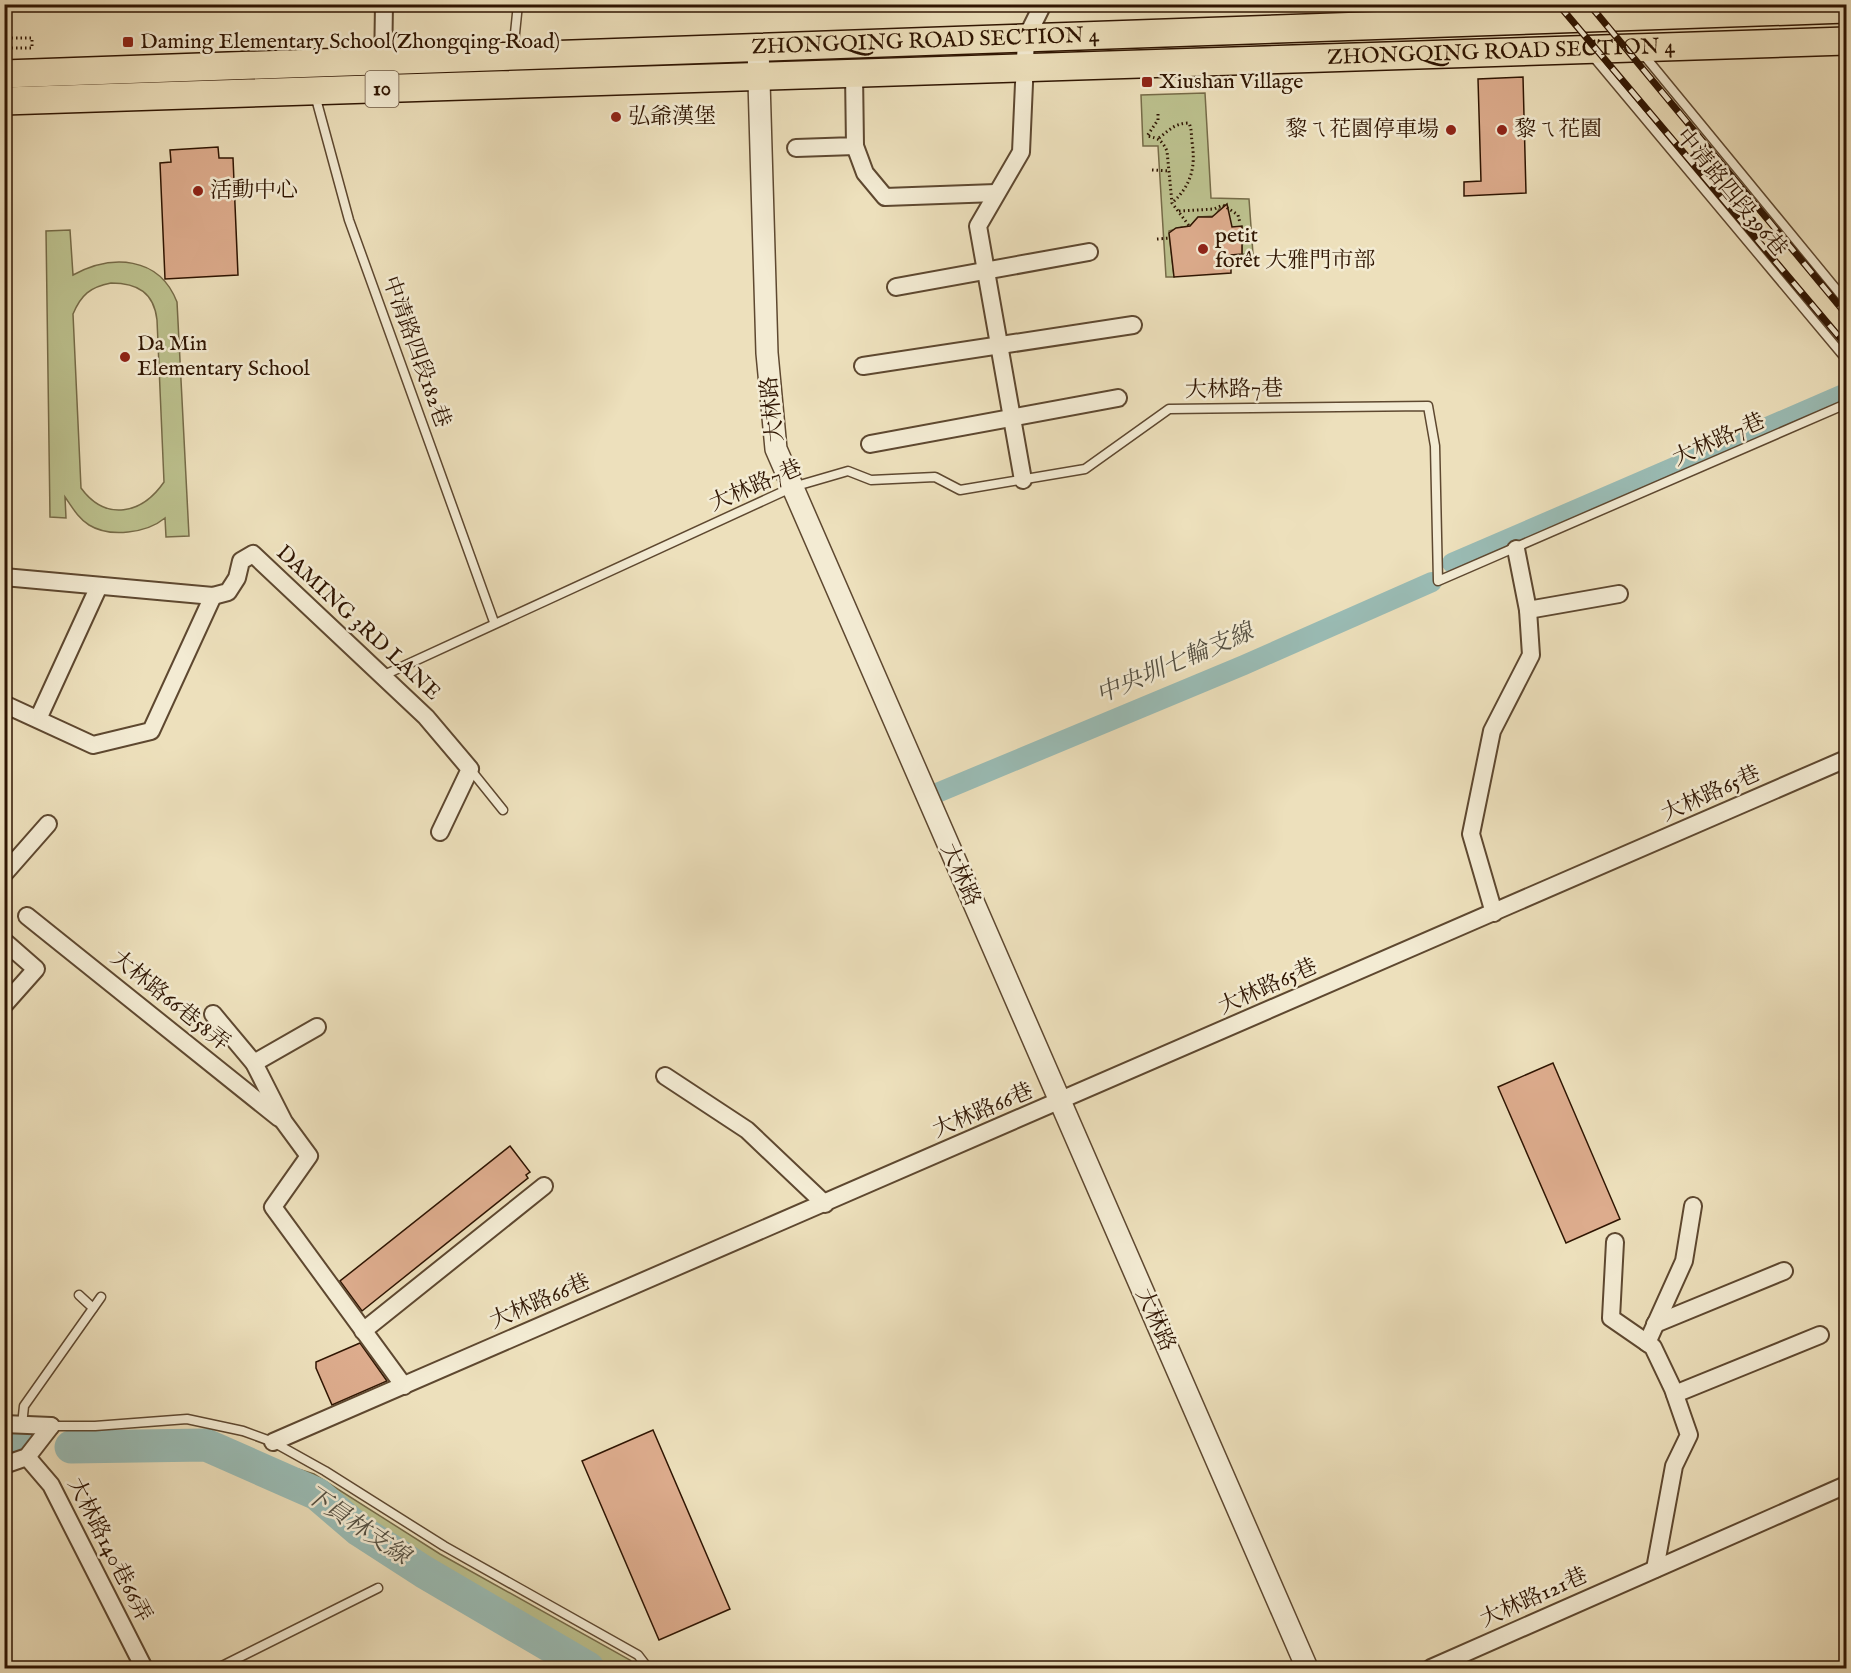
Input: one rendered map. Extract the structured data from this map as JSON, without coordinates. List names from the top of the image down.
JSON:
{
  "streets": {
    "main road": ["ZHONGQING ROAD SECTION 4", "10"],
    "street": [
      "大林路",
      "DAMING 3RD LANE",
      "大林路65巷",
      "大林路66巷58弄",
      "大林路66巷",
      "大林路140巷66弄",
      "大林路121巷"
    ],
    "lane": ["中清路四段396巷", "中清路四段182巷", "大林路7巷"]
  },
  "crossings": [
    ["ZHONGQING ROAD SECTION 4", "中清路四段396巷"],
    ["ZHONGQING ROAD SECTION 4", "中清路四段182巷"],
    ["ZHONGQING ROAD SECTION 4", "大林路"],
    ["中清路四段182巷", "大林路7巷"],
    ["大林路7巷", "大林路"],
    ["大林路7巷", "DAMING 3RD LANE"],
    ["大林路", "大林路65巷"],
    ["大林路", "大林路66巷"],
    ["大林路65巷", "大林路66巷"],
    ["大林路66巷58弄", "大林路66巷"]
  ],
  "water": ["中央圳七輪支線", "下員林支線"],
  "places": {
    "transit": ["Daming Elementary School(Zhongqing Road)", "Xiushan Village"],
    "other": [
      "弘爺漢堡",
      "黎ㄟ花園停車場",
      "黎ㄟ花園",
      "活動中心",
      "petit forêt 大雅門市部",
      "Da Min Elementary School"
    ]
  }
}
